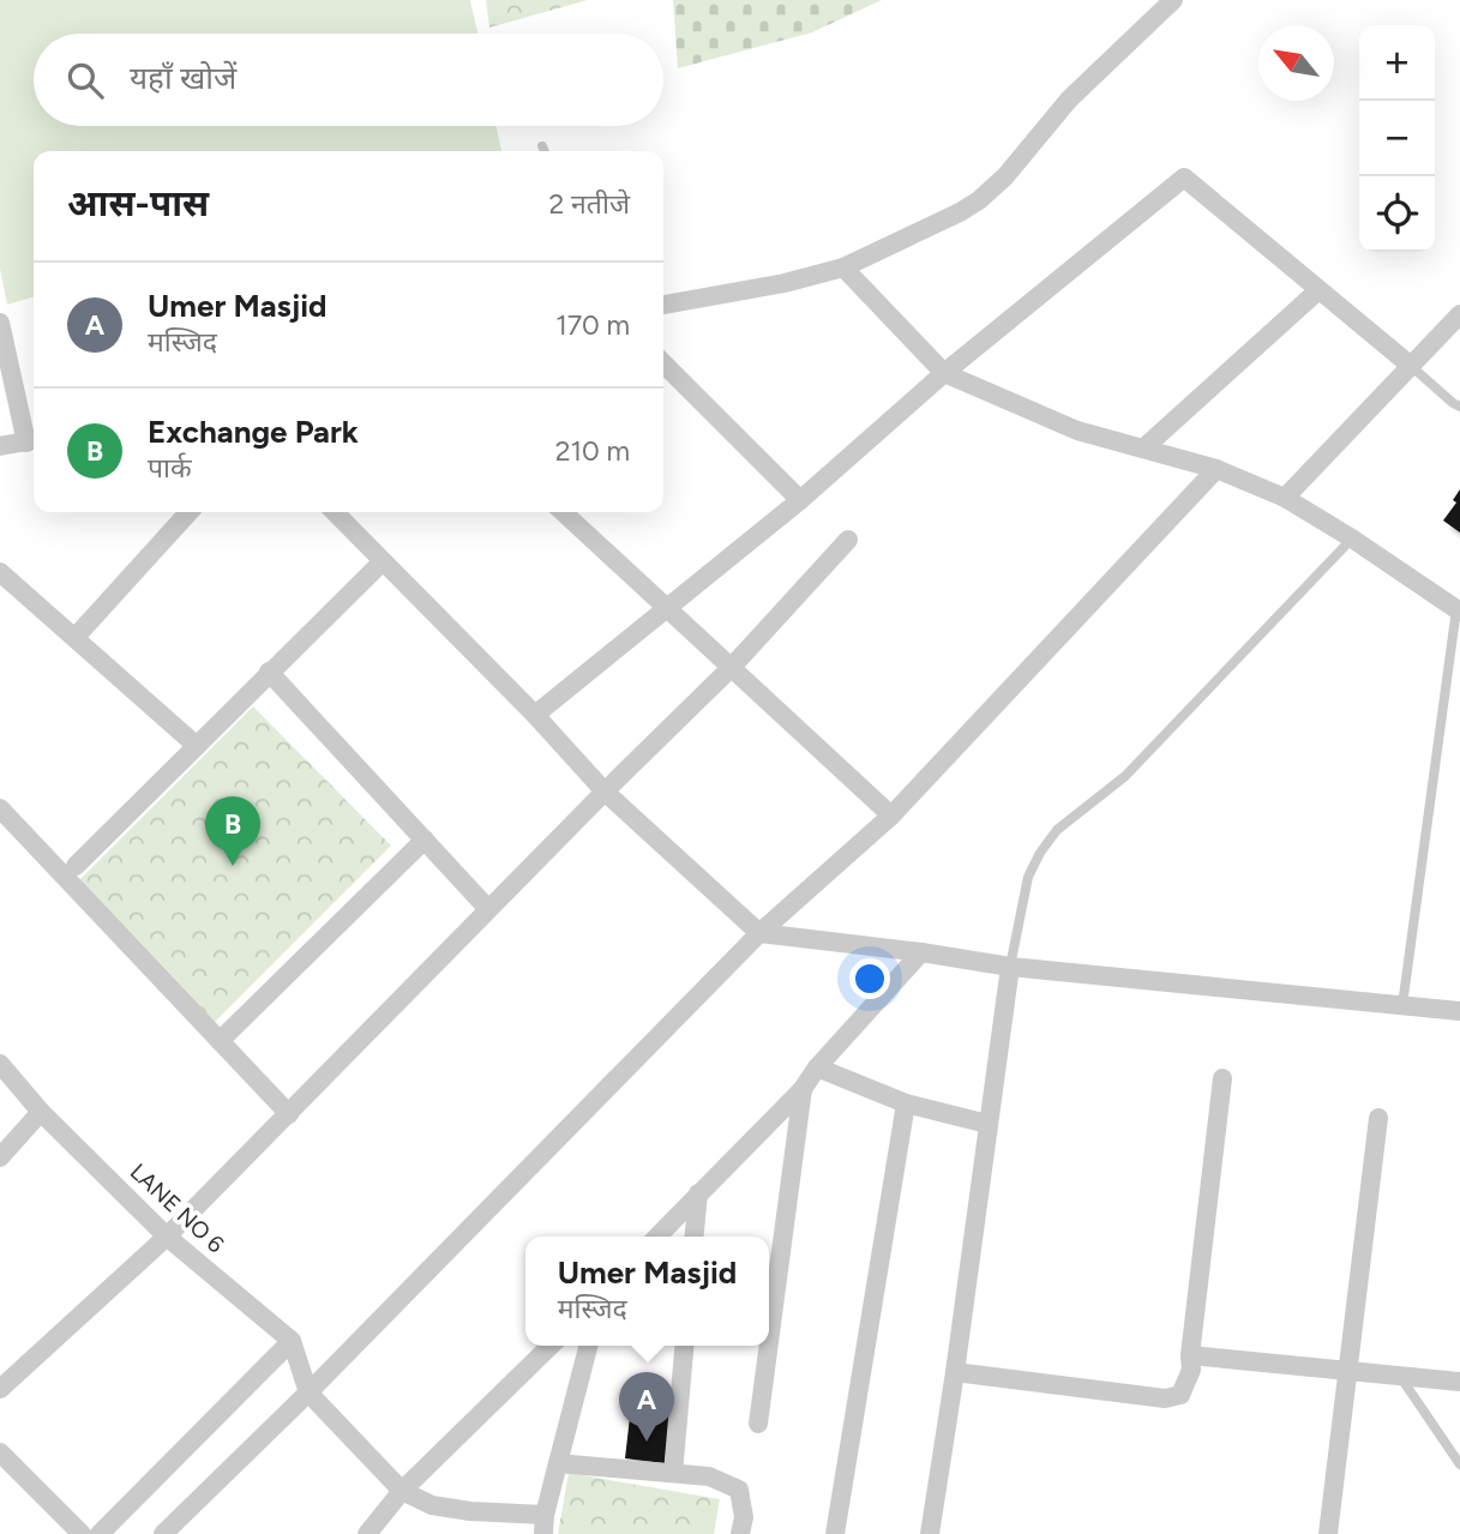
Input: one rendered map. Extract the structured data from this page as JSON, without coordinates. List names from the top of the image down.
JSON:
{
  "streets": {
    "street": ["LANE NO 6"]
  },
  "north": "top left",
  "page": {
    "map_buttons": ["+", "−"],
    "search": "यहाँ खोजें",
    "heading": ["आस-पास", "2 नतीजे"],
    "list": [
      {
        "mark": "A",
        "name": "Umer Masjid",
        "note": "मस्जिद",
        "value": "170 m"
      },
      {
        "mark": "B",
        "name": "Exchange Park",
        "note": "पार्क",
        "value": "210 m"
      }
    ],
    "pins": ["B", "A"],
    "popup": ["Umer Masjid", "मस्जिद"]
  }
}
